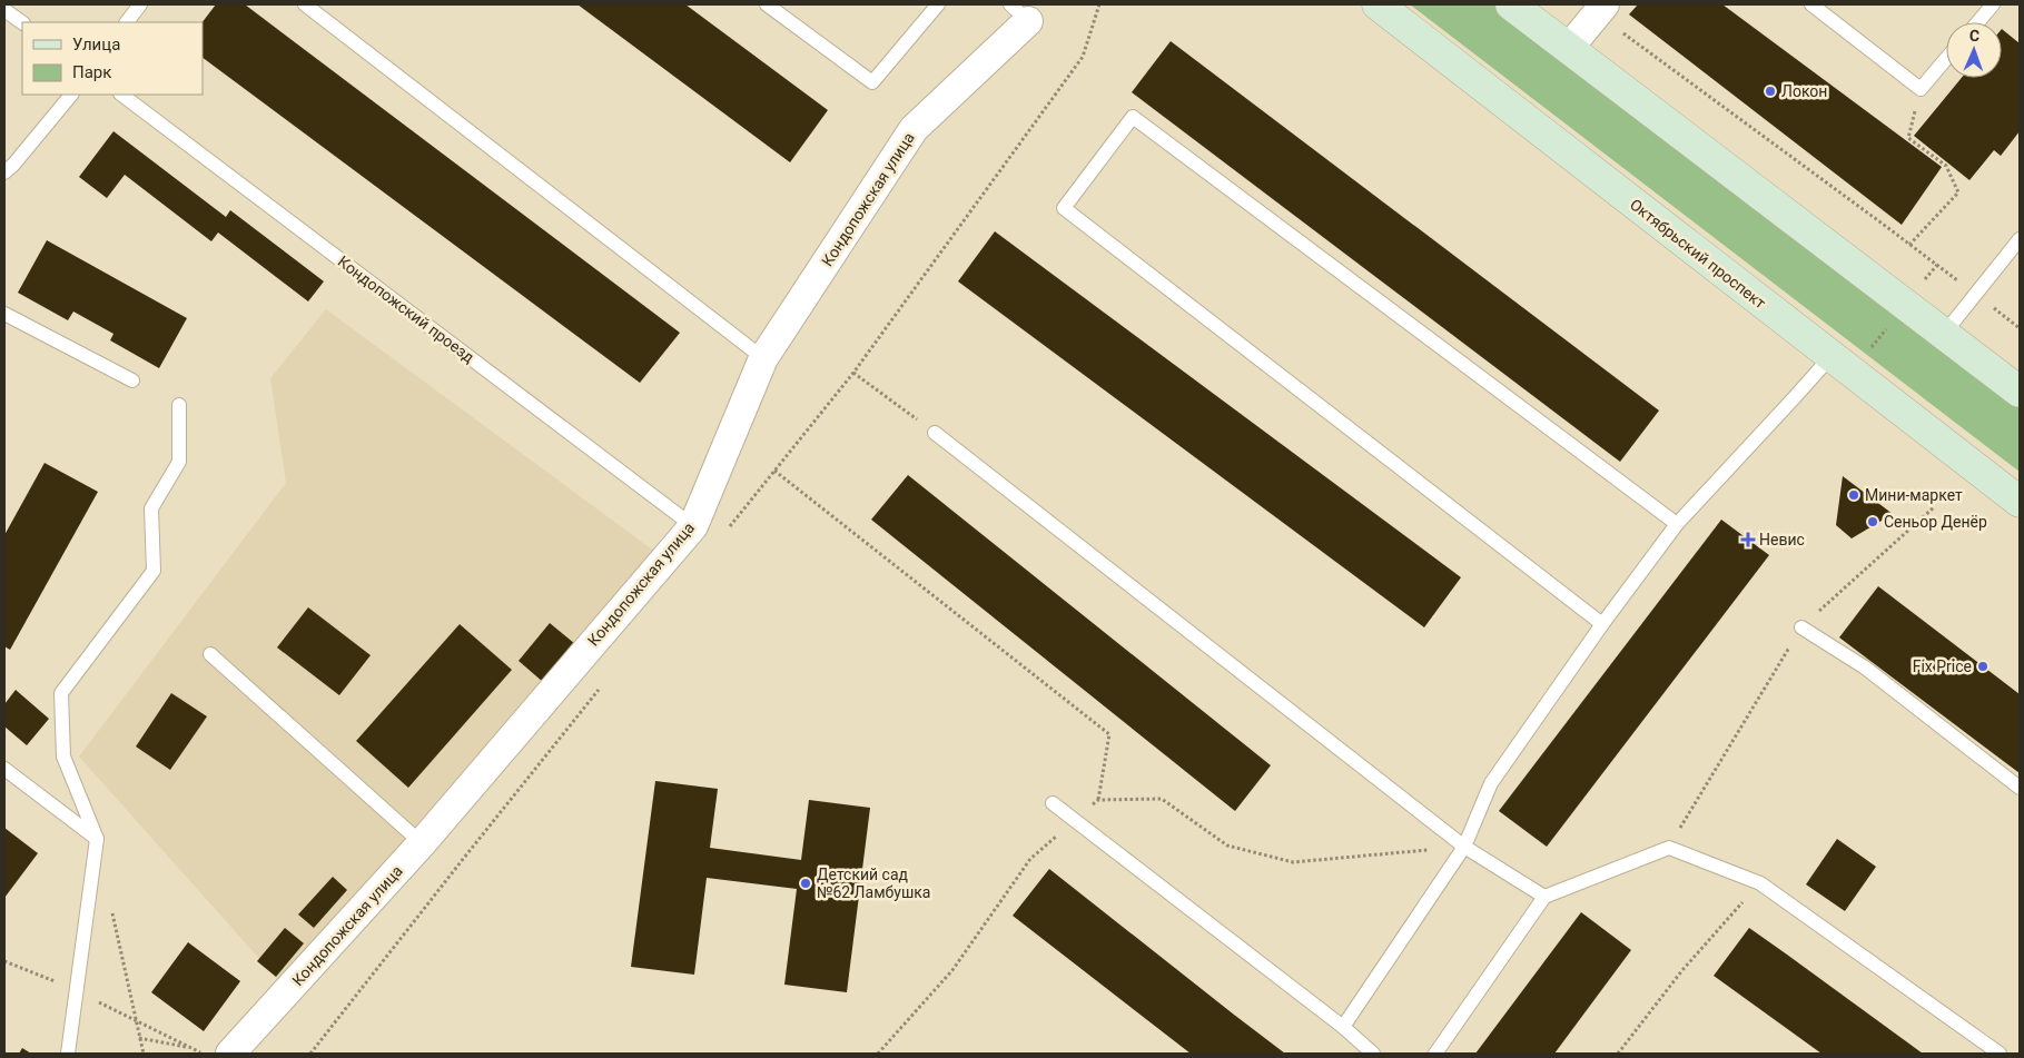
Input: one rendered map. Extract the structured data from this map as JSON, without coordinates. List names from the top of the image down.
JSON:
{
  "streets": {
    "main road": ["Октябрьский проспект"],
    "street": ["Кондопожская улица"],
    "lane": ["Кондопожский проезд"]
  },
  "crossings": [
    ["Кондопожская улица", "Кондопожский проезд"]
  ],
  "places": {
    "other": [
      "Локон",
      "Мини-маркет",
      "Сеньор Денёр",
      "Fix Price",
      "Детский сад №62 Ламбушка"
    ],
    "health": ["Невис"]
  },
  "legend": ["Улица", "Парк"],
  "north": "top"
}
